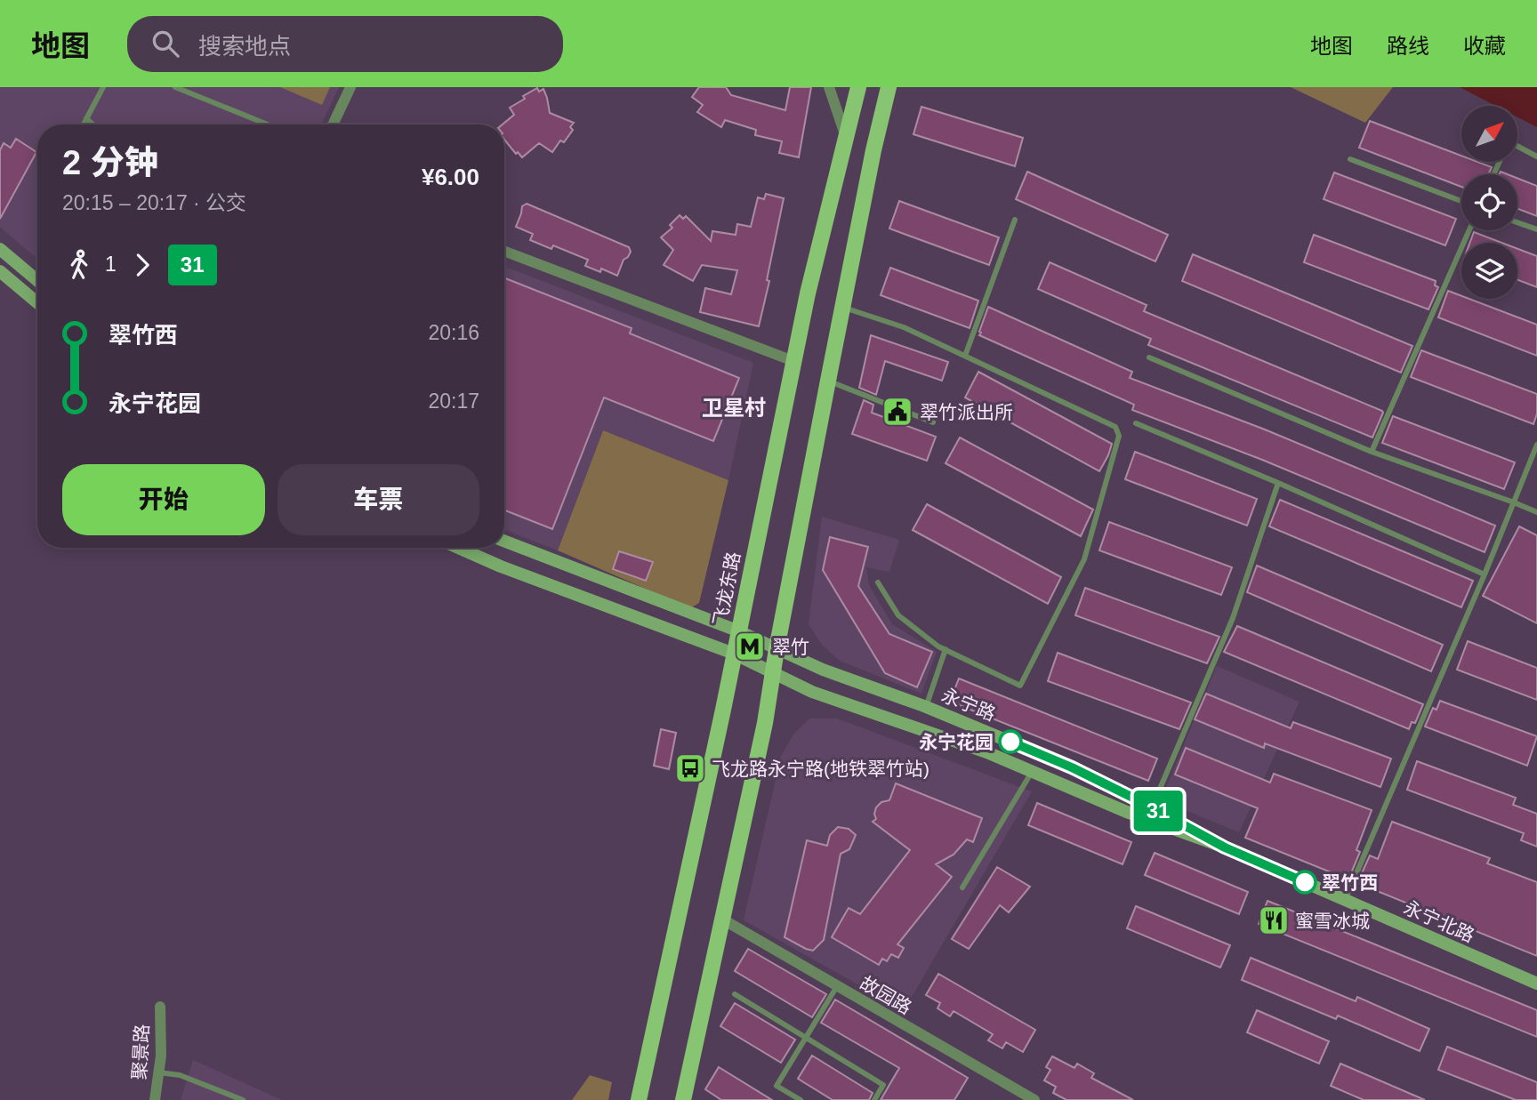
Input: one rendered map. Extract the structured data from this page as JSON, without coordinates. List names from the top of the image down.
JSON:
{
  "streets": {
    "main road": ["飞龙东路", "永宁路", "永宁北路"],
    "street": ["故园路", "聚景路"]
  },
  "crossings": [
    ["飞龙东路", "永宁路"],
    ["永宁路", "永宁北路"]
  ],
  "districts": ["卫星村"],
  "places": {
    "public building": ["翠竹派出所"],
    "metro station": ["翠竹"],
    "other": ["永宁花园", "翠竹西"],
    "bus stop": ["飞龙路永宁路(地铁翠竹站)"],
    "restaurant": ["蜜雪冰城"]
  },
  "lines": ["bus line 31"],
  "north": "top right",
  "page": {
    "header": "地图",
    "search": "搜索地点",
    "nav": ["地图", "路线", "收藏"],
    "on_map": "31",
    "heading": ["2 分钟", "20:15 – 20:17 · 公交", "¥6.00"],
    "legs": ["1", "31"],
    "list": [
      {
        "name": "翠竹西",
        "value": "20:16"
      },
      {
        "name": "永宁花园",
        "value": "20:17"
      }
    ],
    "buttons": ["开始", "车票"]
  }
}
